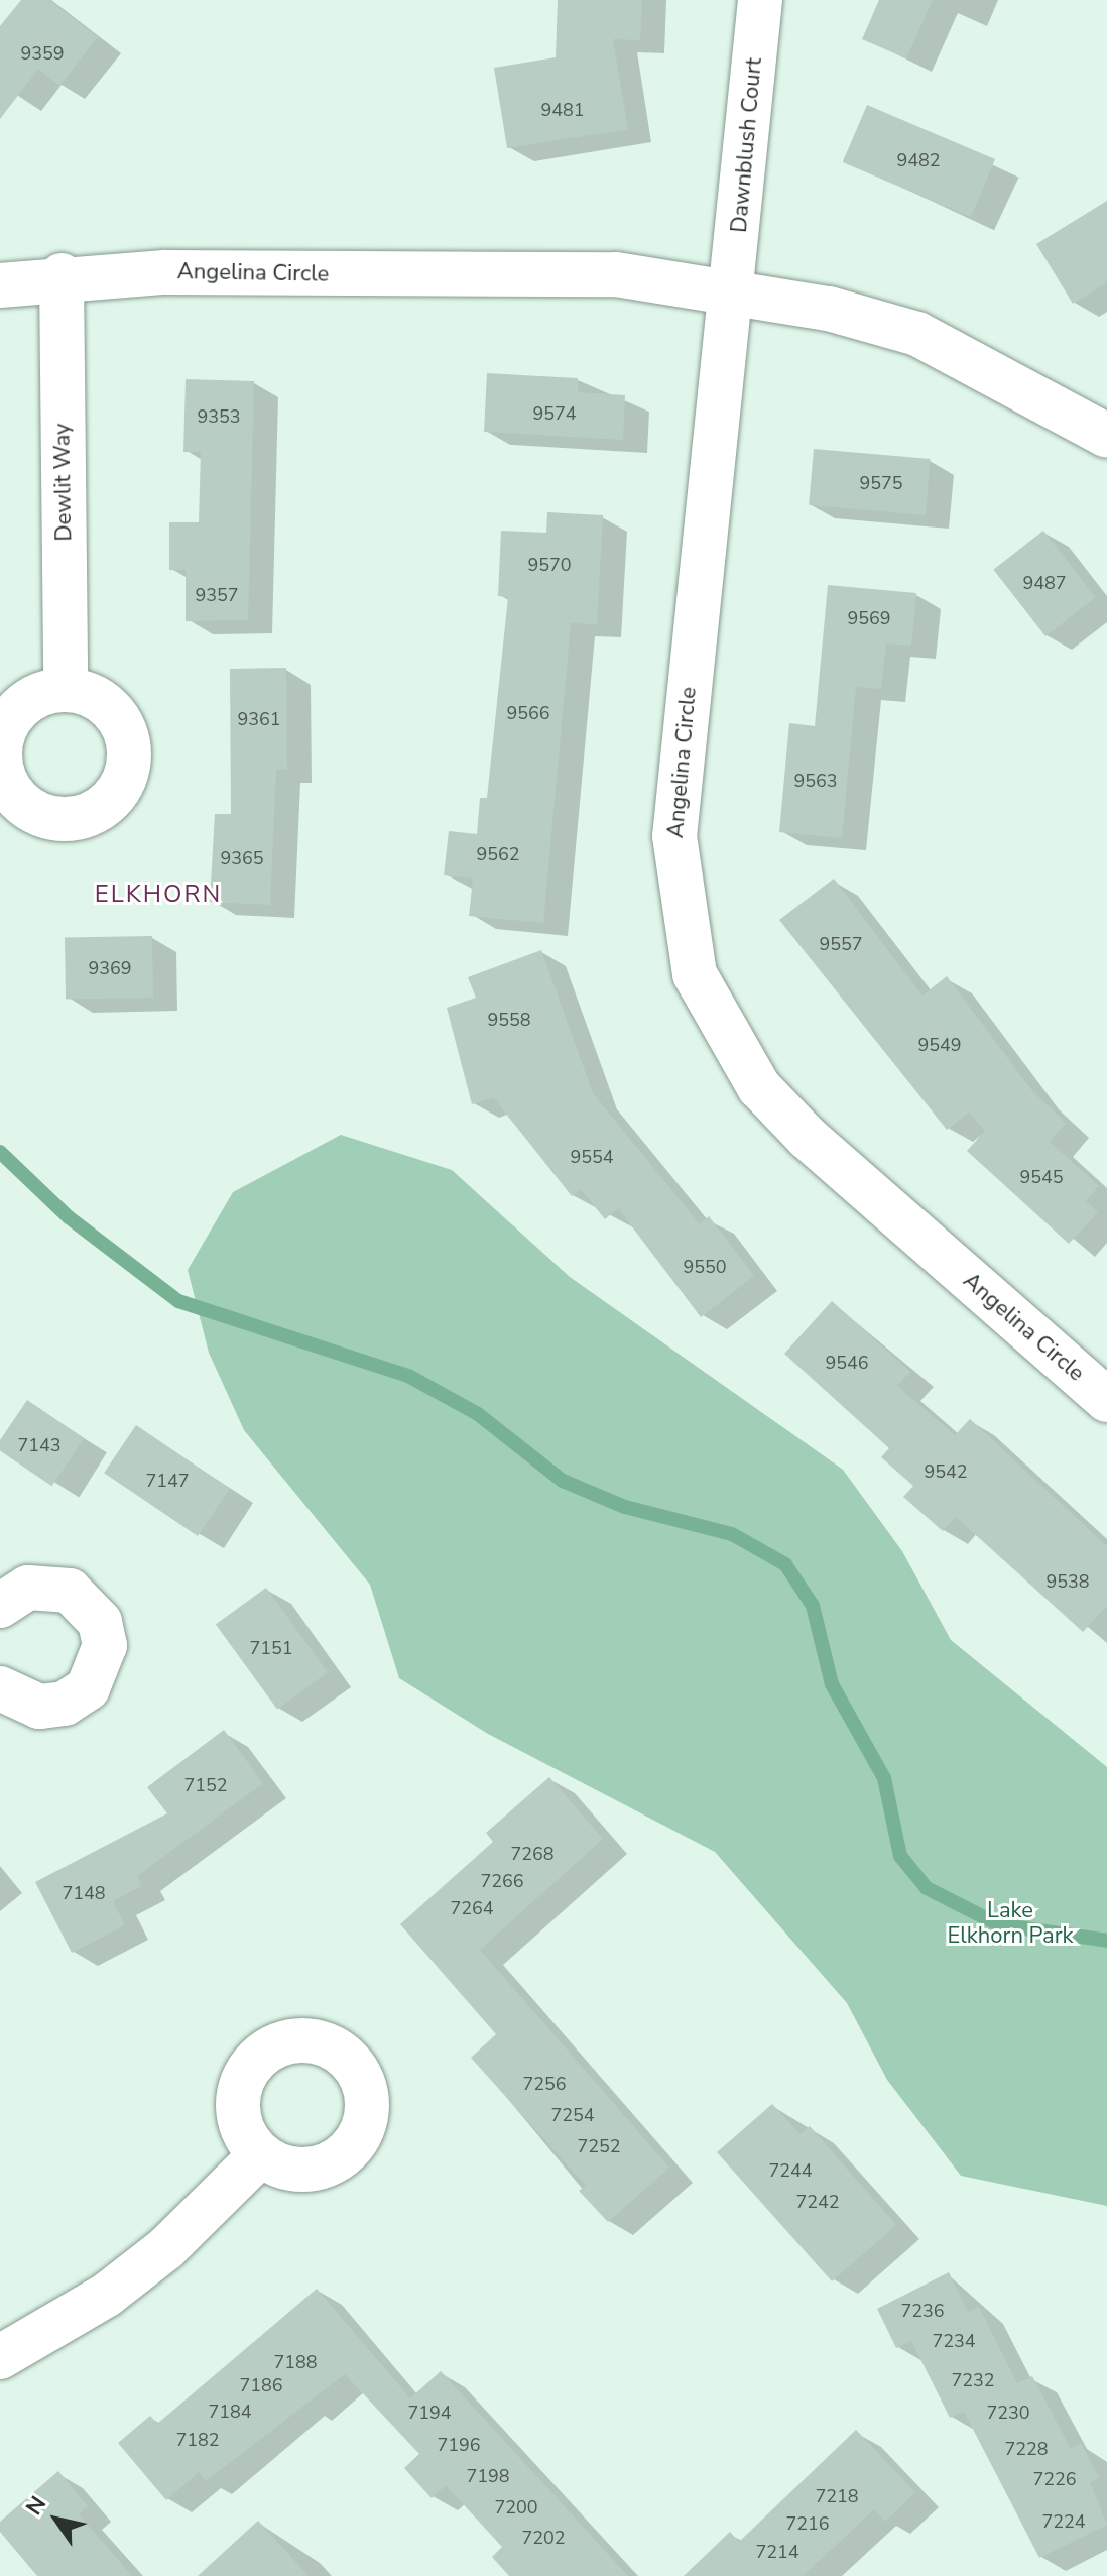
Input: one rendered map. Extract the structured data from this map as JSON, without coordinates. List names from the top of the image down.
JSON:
{
  "streets": {
    "street": ["Dawnblush Court", "Angelina Circle", "Dewlit Way"]
  },
  "crossings": [
    ["Dawnblush Court", "Angelina Circle"],
    ["Angelina Circle", "Dewlit Way"]
  ],
  "districts": ["ELKHORN"],
  "parks": ["Lake Elkhorn Park"],
  "house_numbers": [
    "9359",
    "9481",
    "9482",
    "9574",
    "9353",
    "9575",
    "9570",
    "9487",
    "9357",
    "9569",
    "9566",
    "9361",
    "9563",
    "9562",
    "9365",
    "9557",
    "9369",
    "9558",
    "9549",
    "9554",
    "9545",
    "9550",
    "9546",
    "7143",
    "9542",
    "7147",
    "9538",
    "7151",
    "7152",
    "7268",
    "7266",
    "7148",
    "7264",
    "7256",
    "7254",
    "7252",
    "7244",
    "7242",
    "7236",
    "7234",
    "7188",
    "7232",
    "7186",
    "7184",
    "7194",
    "7230",
    "7182",
    "7196",
    "7228",
    "7198",
    "7226",
    "7218",
    "7200",
    "7224",
    "7216",
    "7202",
    "7214"
  ],
  "north": "top left"
}
